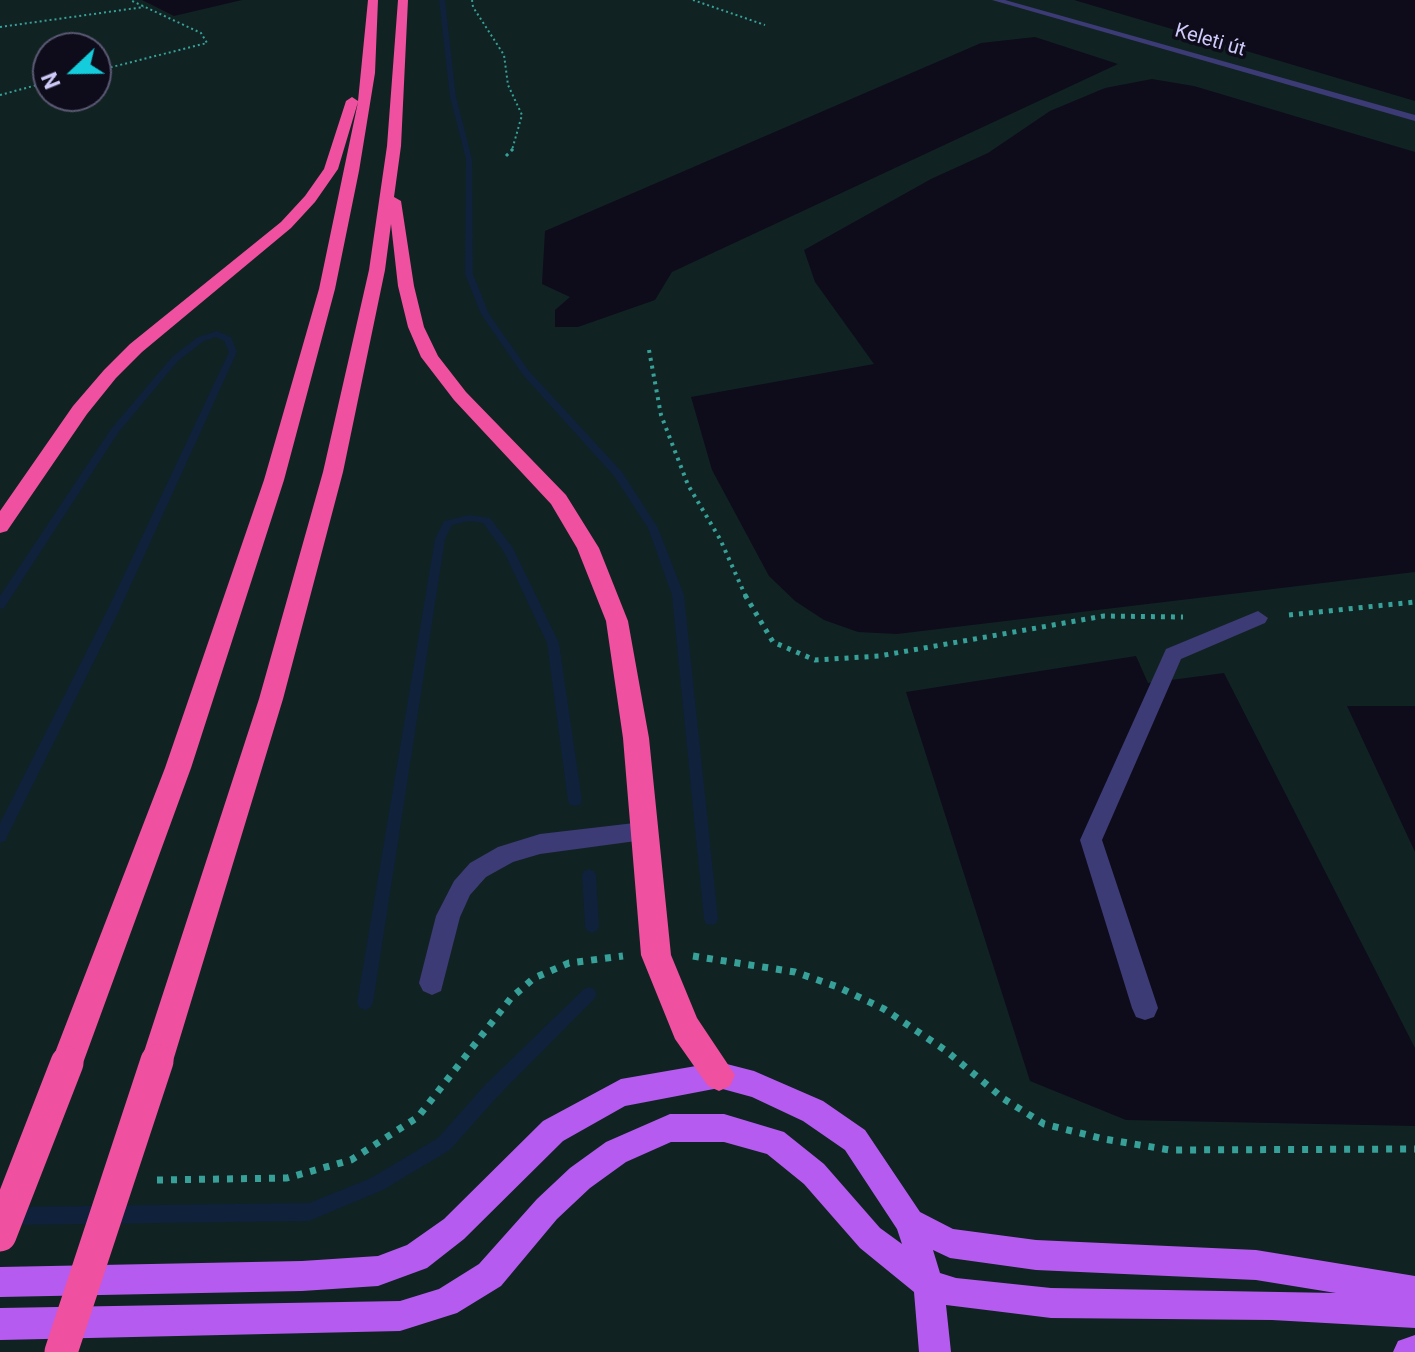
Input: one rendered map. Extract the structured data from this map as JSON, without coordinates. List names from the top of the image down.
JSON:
{
  "streets": {
    "street": ["Keleti út"]
  },
  "north": "left"
}
